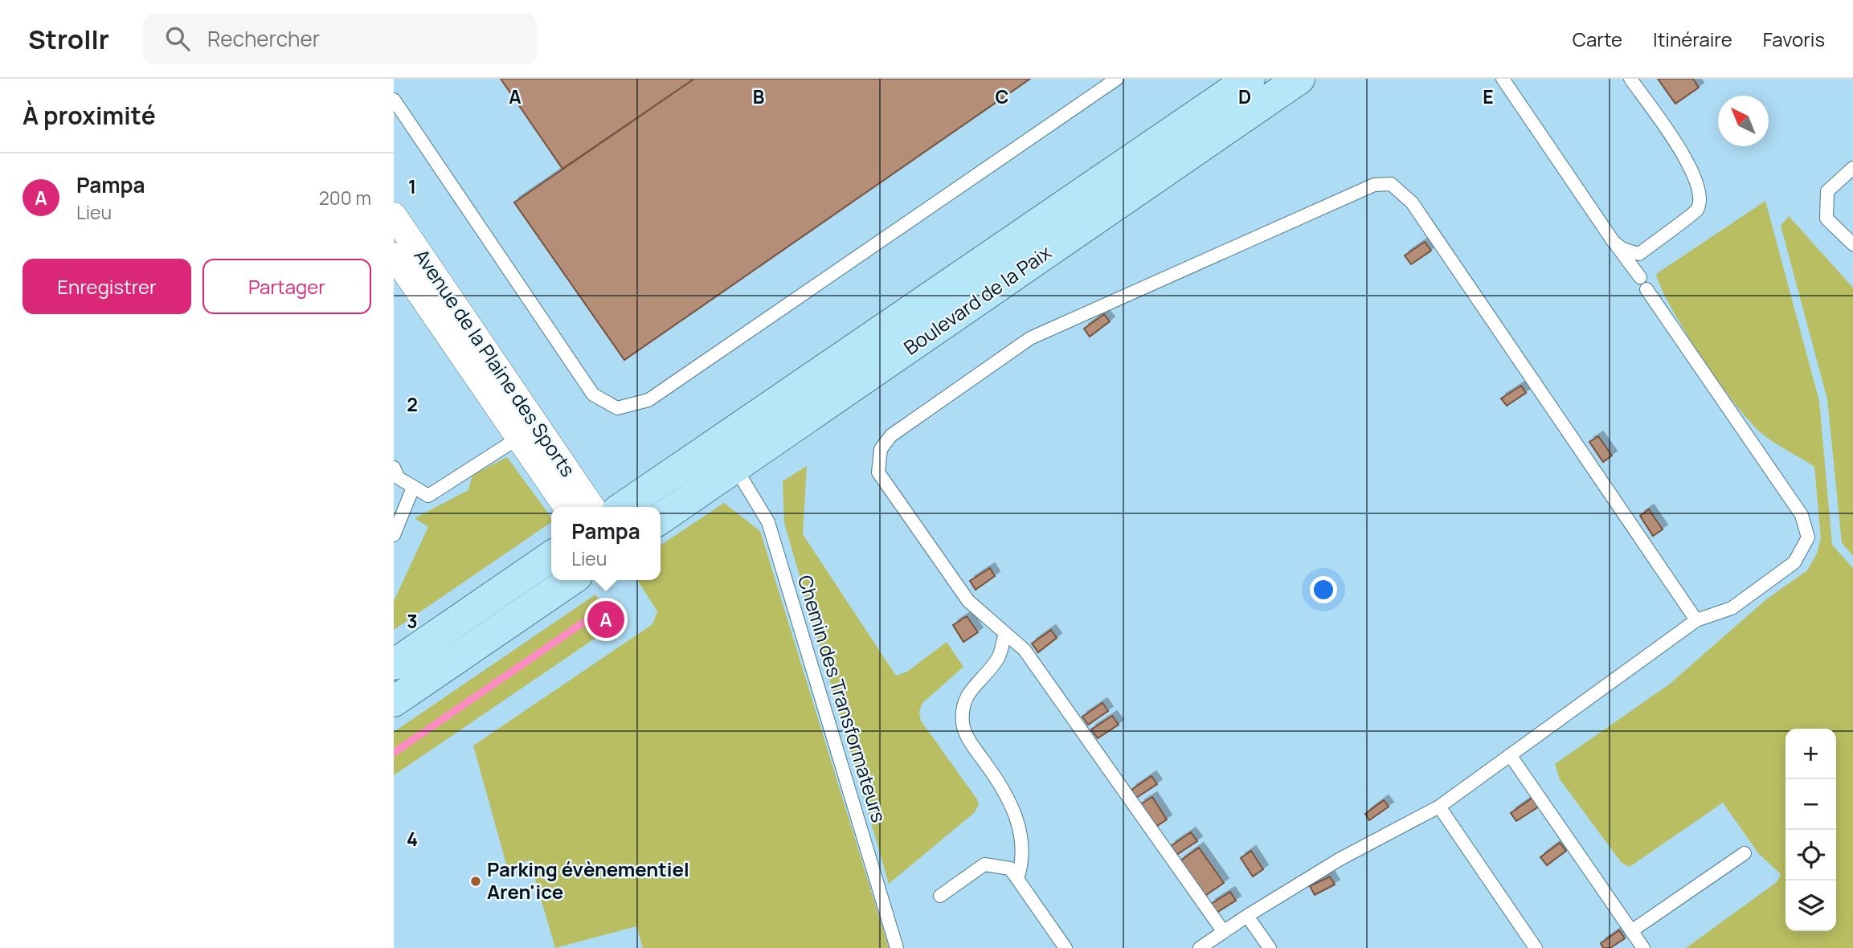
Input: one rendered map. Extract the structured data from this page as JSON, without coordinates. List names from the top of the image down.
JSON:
{
  "streets": {
    "main road": ["Boulevard de la Paix"],
    "street": ["Avenue de la Plaine des Sports"],
    "lane": ["Chemin des Transformateurs"]
  },
  "crossings": [
    ["Boulevard de la Paix", "Chemin des Transformateurs"]
  ],
  "places": ["Parking évènementiel Aren'ice"],
  "north": "top left",
  "page": {
    "header": "Strollr",
    "search": "Rechercher",
    "nav": ["Carte", "Itinéraire", "Favoris"],
    "heading": "À proximité",
    "list": [
      {
        "mark": "A",
        "name": "Pampa",
        "note": "Lieu",
        "value": "200 m"
      }
    ],
    "buttons": ["Enregistrer", "Partager"],
    "popup": ["Pampa", "Lieu"],
    "pins": "A",
    "map_buttons": ["+", "−"]
  },
  "grid": {
    "columns": [
      "A",
      "B",
      "C",
      "D",
      "E"
    ],
    "rows": [
      "1",
      "2",
      "3",
      "4"
    ]
  }
}
